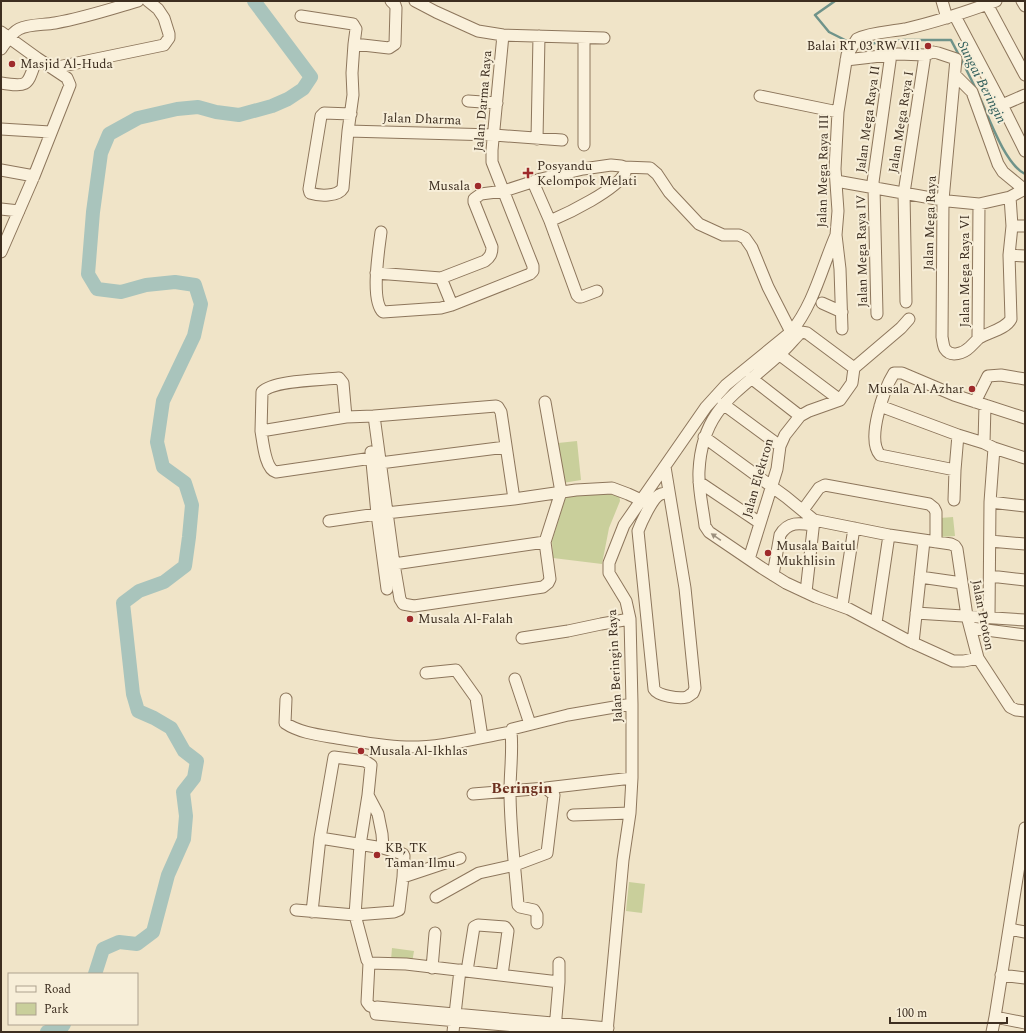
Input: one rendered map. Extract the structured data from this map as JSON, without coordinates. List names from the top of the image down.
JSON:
{
  "streets": {
    "street": [
      "Jalan Darma Raya",
      "Jalan Dharma",
      "Jalan Mega Raya II",
      "Jalan Mega Raya I",
      "Jalan Mega Raya III",
      "Jalan Mega Raya",
      "Jalan Mega Raya IV",
      "Jalan Mega Raya VI",
      "Jalan Elektron",
      "Jalan Proton",
      "Jalan Beringin Raya"
    ]
  },
  "crossings": [
    ["Jalan Darma Raya", "Jalan Dharma"],
    ["Jalan Mega Raya II", "Jalan Mega Raya IV"],
    ["Jalan Mega Raya I", "Jalan Mega Raya"],
    ["Jalan Mega Raya III", "Jalan Beringin Raya"],
    ["Jalan Mega Raya", "Jalan Mega Raya VI"],
    ["Jalan Elektron", "Jalan Proton"]
  ],
  "districts": ["Beringin"],
  "water": ["Sungai Beringin"],
  "places": {
    "other": [
      "Balai RT 03 RW VII",
      "Masjid Al-Huda",
      "Musala",
      "Musala Al Azhar",
      "Musala Baitul Mukhlisin",
      "Musala Al-Falah",
      "Musala Al-Ikhlas",
      "KB, TK Taman Ilmu"
    ],
    "health": ["Posyandu Kelompok Melati"]
  },
  "legend": ["Road", "Park"],
  "scale_bar": "100 m"
}
